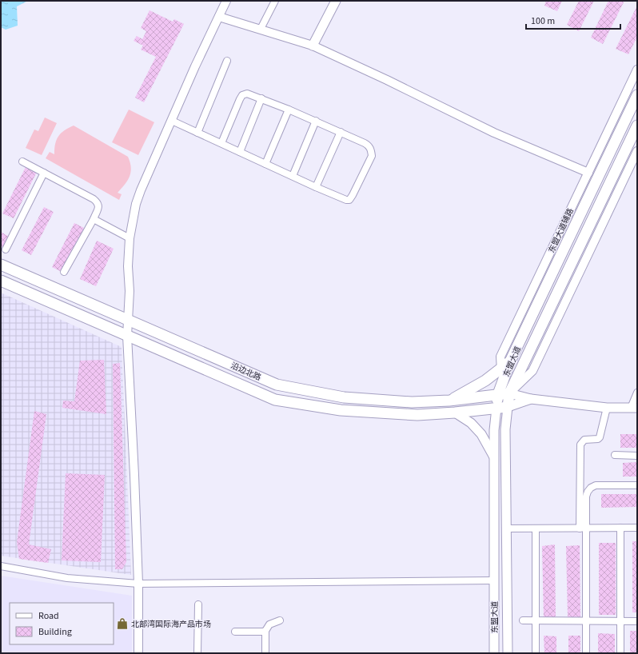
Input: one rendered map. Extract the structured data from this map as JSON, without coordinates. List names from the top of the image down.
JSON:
{
  "streets": {
    "highway": ["东盟大道", "沿边北路"],
    "street": ["东盟大道辅路"]
  },
  "crossings": [
    ["东盟大道辅路", "东盟大道"],
    ["东盟大道辅路", "沿边北路"],
    ["东盟大道", "沿边北路"]
  ],
  "places": {
    "shop": ["北部湾国际海产品市场"]
  },
  "legend": ["Road", "Building"],
  "scale_bar": "100 m"
}
